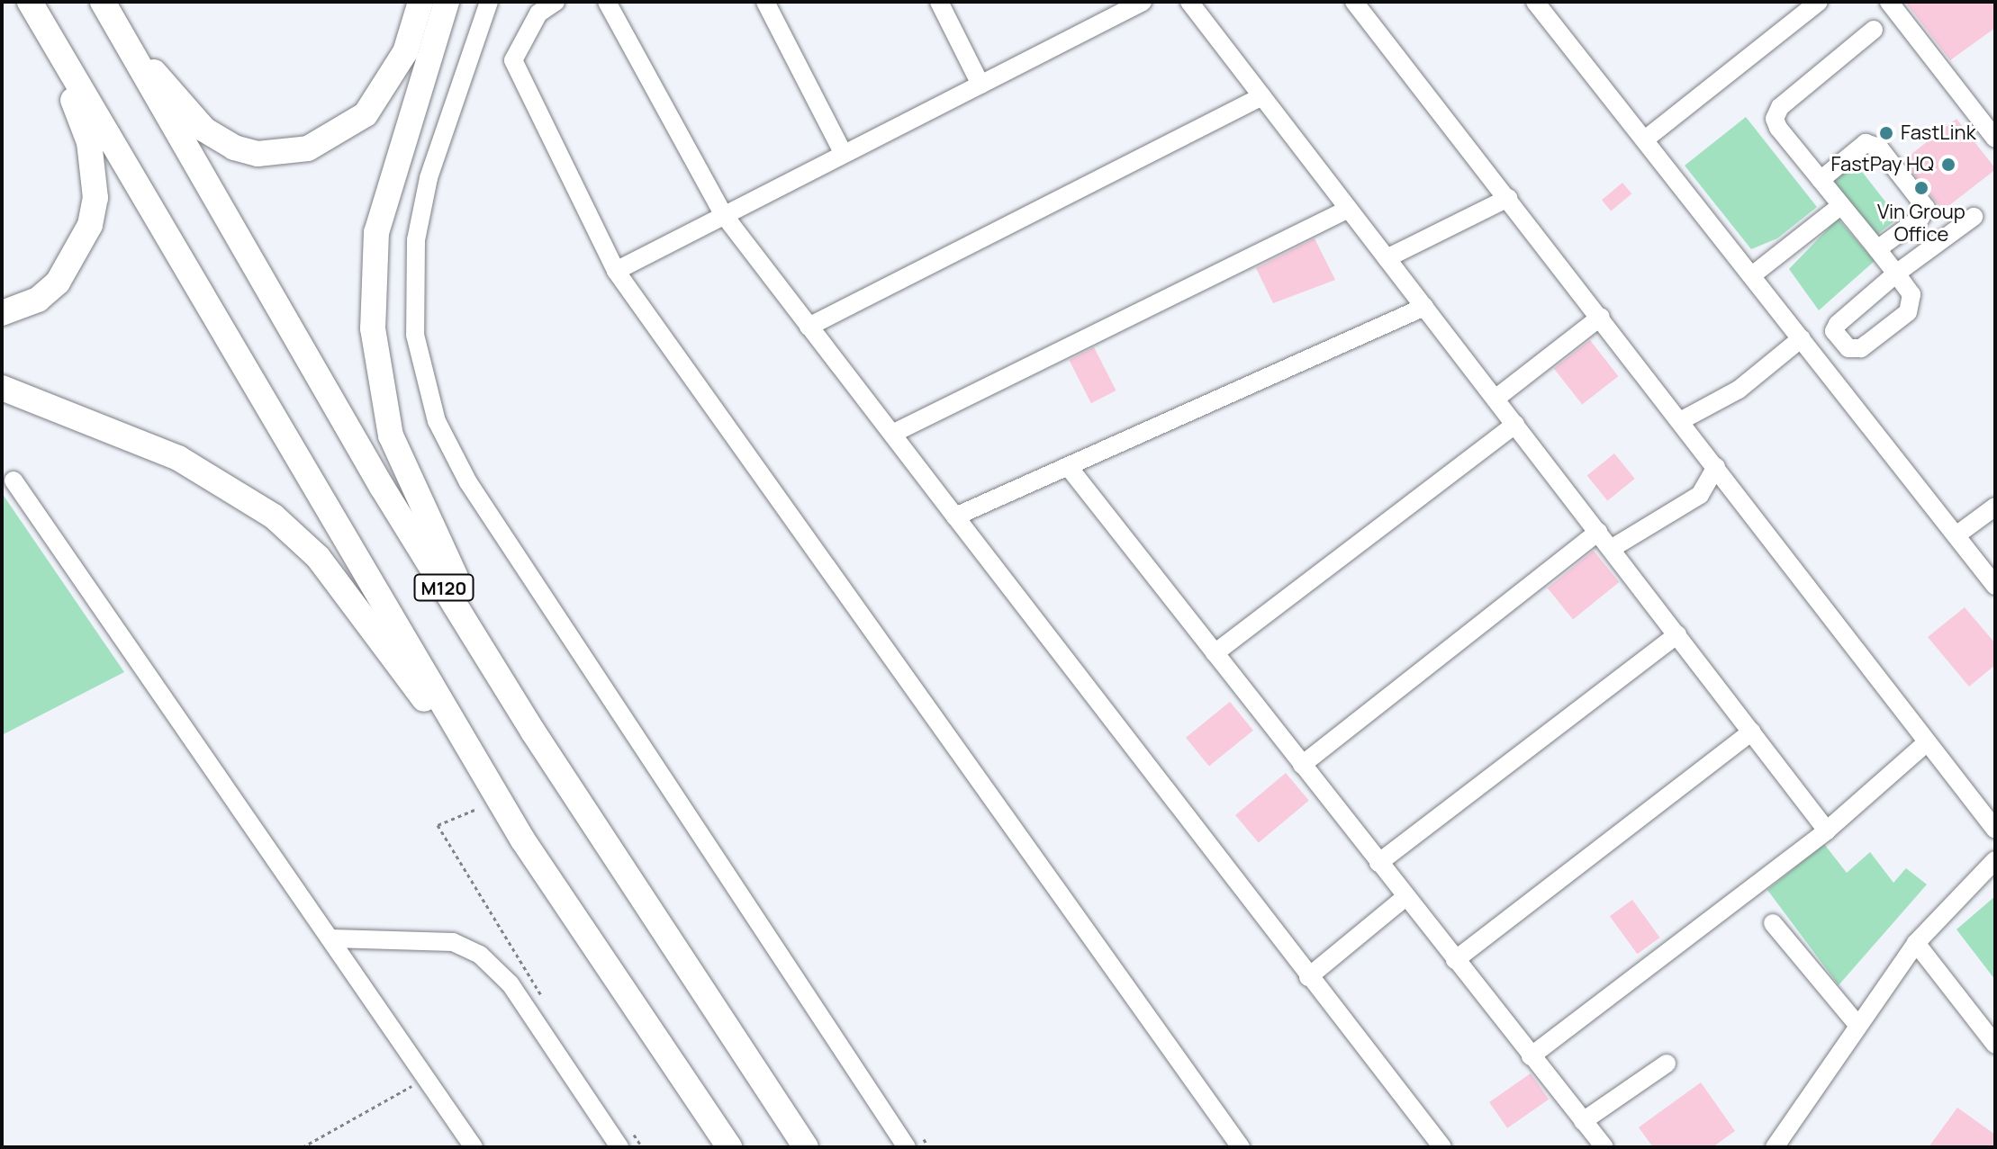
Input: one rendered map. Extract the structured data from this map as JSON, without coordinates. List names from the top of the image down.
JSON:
{
  "streets": {
    "highway": ["M120"]
  },
  "places": ["FastLink", "FastPay HQ", "Vin Group Office"]
}
